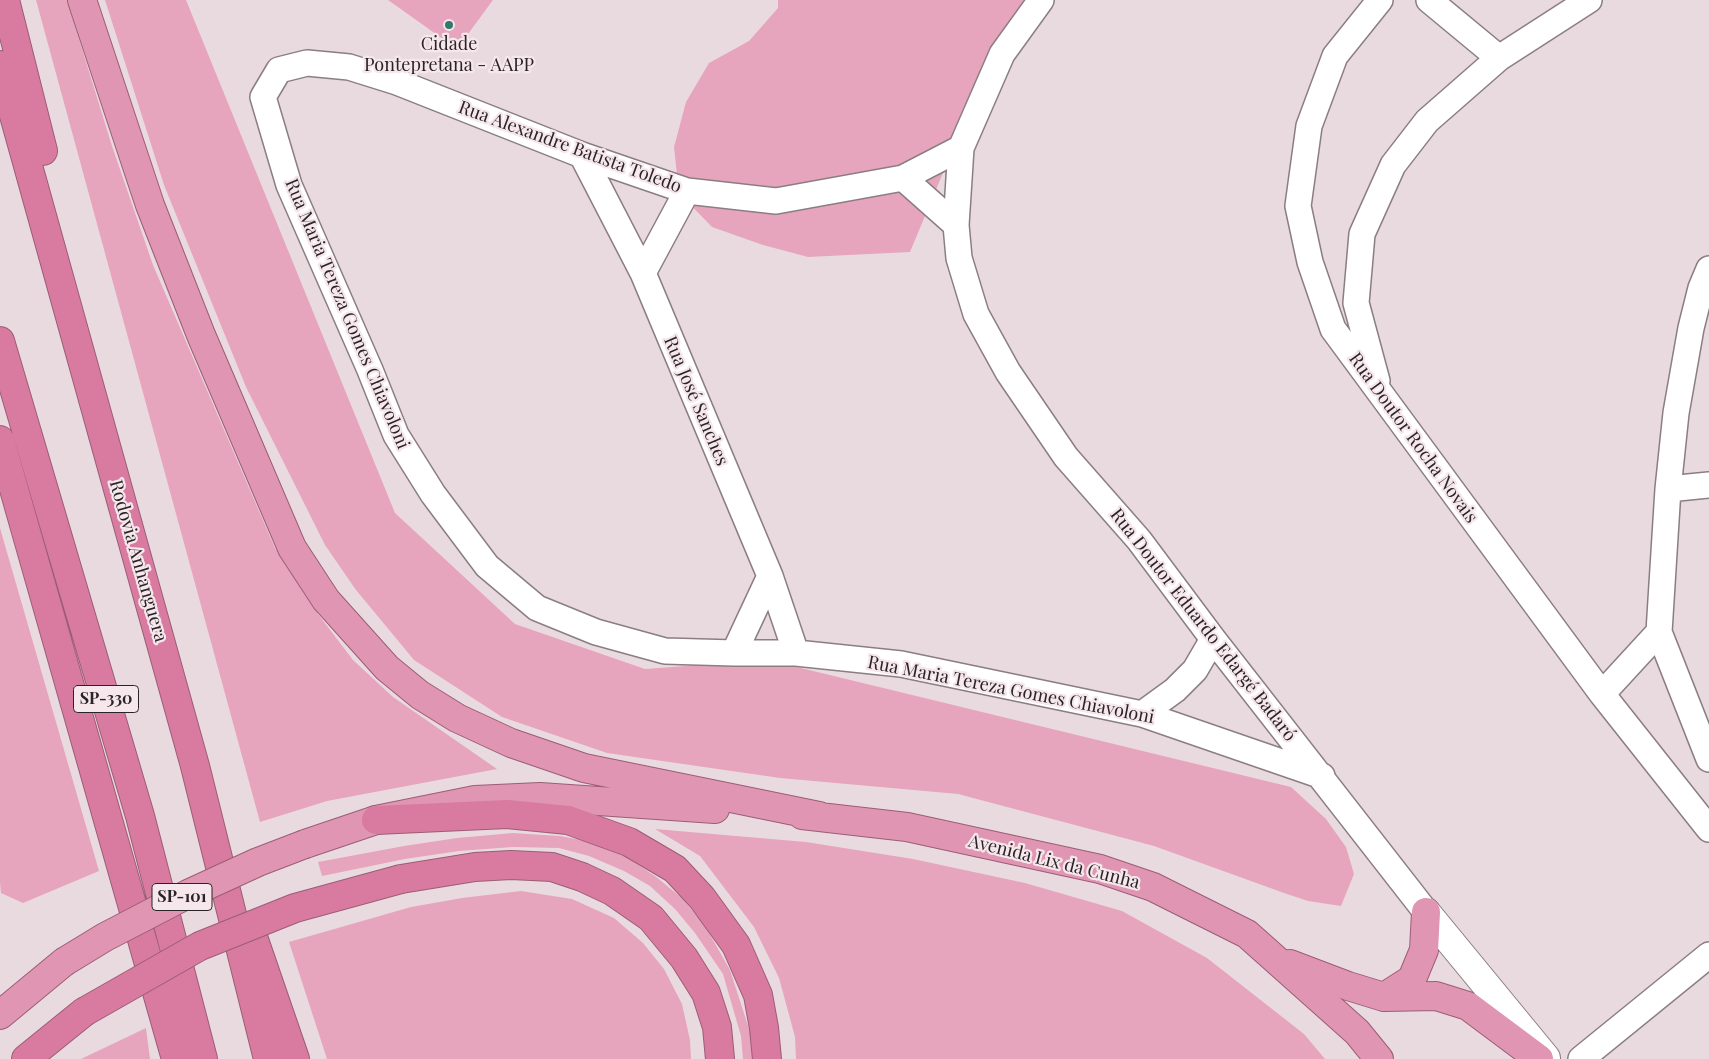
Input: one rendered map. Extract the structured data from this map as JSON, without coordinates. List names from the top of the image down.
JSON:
{
  "streets": {
    "highway": [
      "Rodovia Anhanguera",
      "SP-330",
      "Avenida Lix da Cunha",
      "SP-101"
    ],
    "street": [
      "Rua Alexandre Batista Toledo",
      "Rua Maria Tereza Gomes Chiavoloni",
      "Rua José Sanches",
      "Rua Doutor Rocha Novais",
      "Rua Doutor Eduardo Edargé Badaró"
    ]
  },
  "crossings": [
    ["Rua Alexandre Batista Toledo", "Rua Maria Tereza Gomes Chiavoloni"],
    ["Rua Alexandre Batista Toledo", "Rua José Sanches"],
    ["Rua Alexandre Batista Toledo", "Rua Doutor Eduardo Edargé Badaró"],
    ["Rua Maria Tereza Gomes Chiavoloni", "Rua José Sanches"],
    ["Rua Maria Tereza Gomes Chiavoloni", "Rua Doutor Eduardo Edargé Badaró"]
  ],
  "places": ["Cidade Pontepretana - AAPP"]
}
